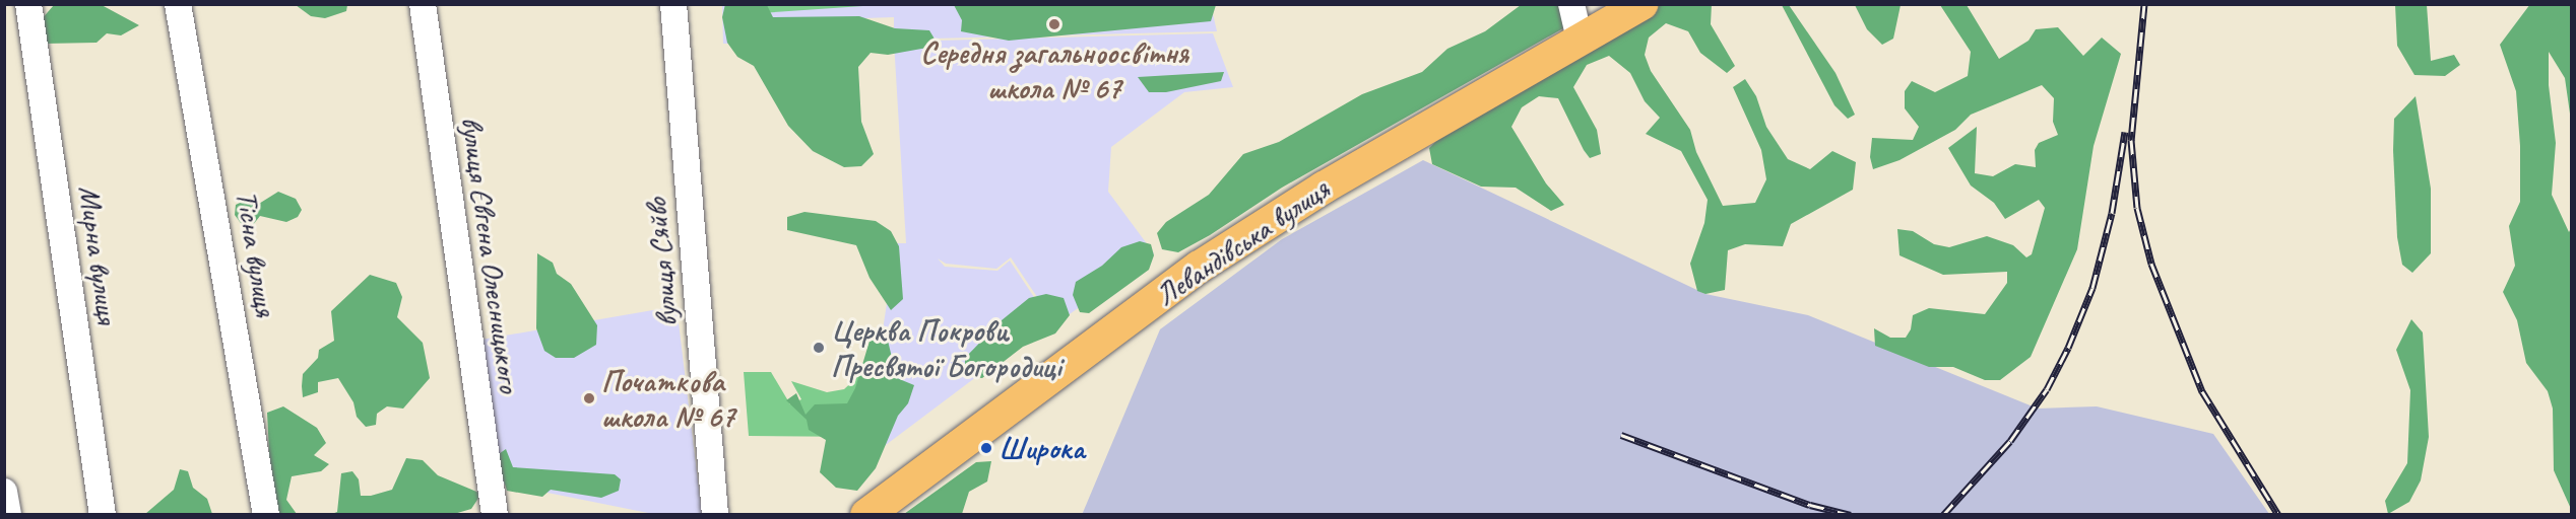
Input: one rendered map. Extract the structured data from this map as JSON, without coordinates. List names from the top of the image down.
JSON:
{
  "streets": {
    "main road": ["Левандівська вулиця"],
    "street": [
      "Тісна вулиця",
      "Мирна вулиця",
      "вулиця Євгена Олесницького",
      "вулиця Сяйво"
    ]
  },
  "places": [
    "Середня загальноосвітня школа № 67",
    "Церква Покрови Пресвятої Богородиці",
    "Початкова школа № 67",
    "Широка"
  ]
}
